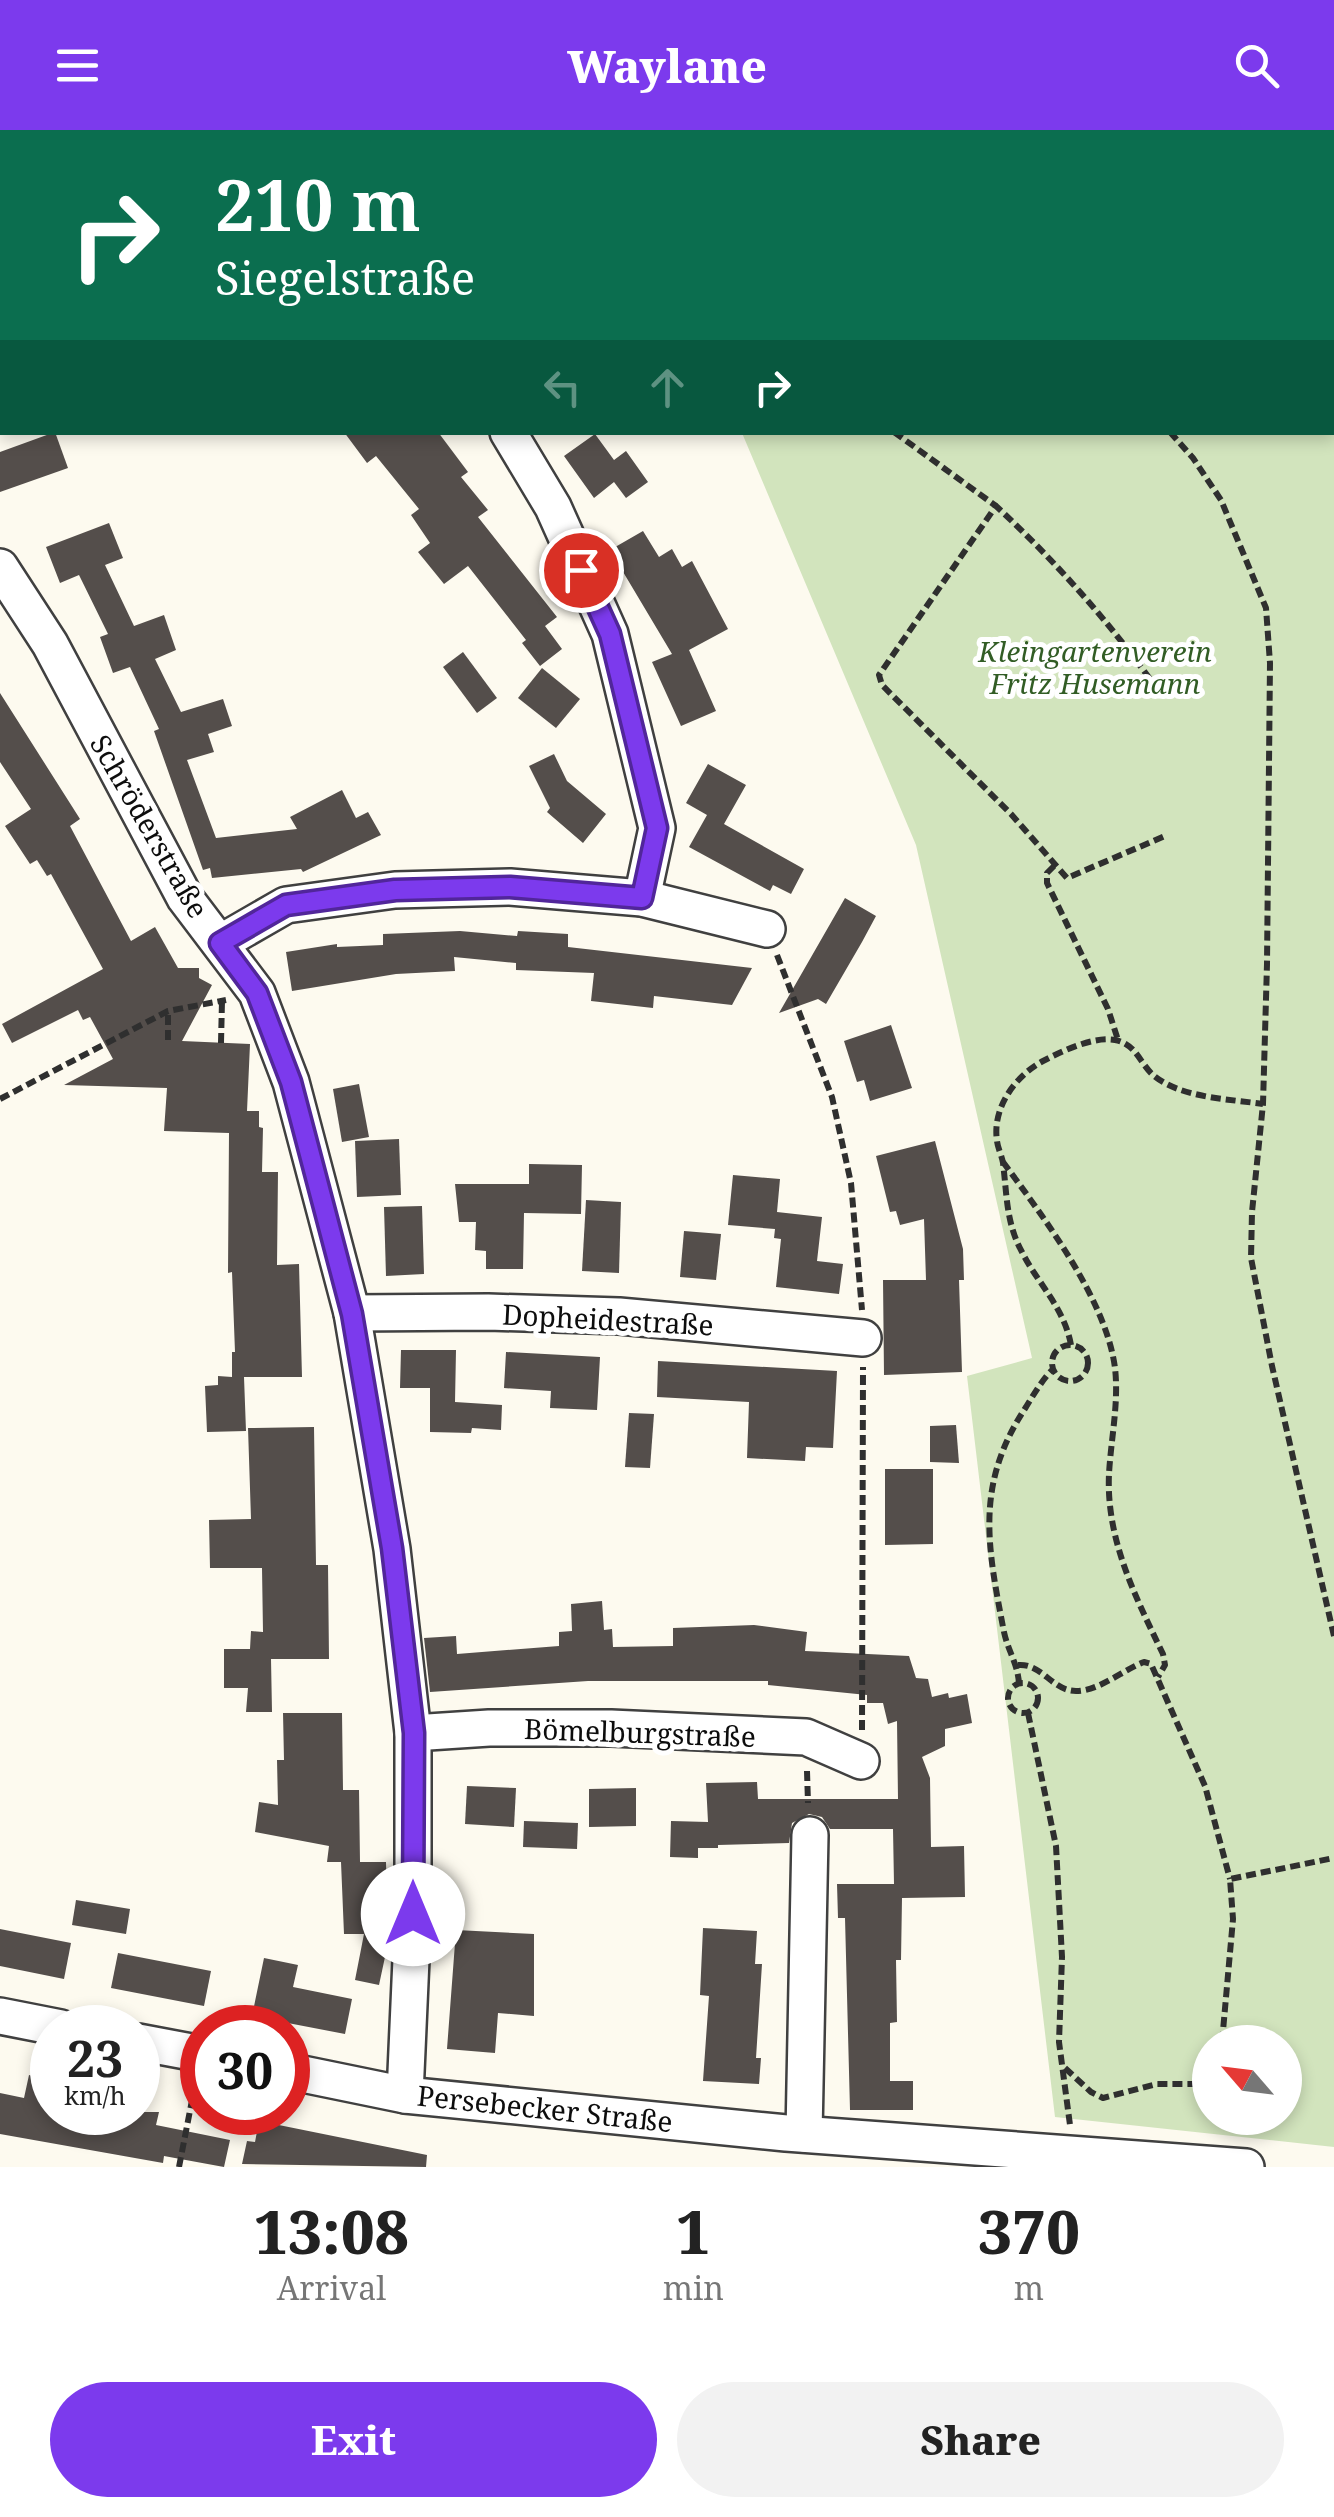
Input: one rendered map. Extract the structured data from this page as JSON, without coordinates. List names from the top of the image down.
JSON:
{
  "streets": {
    "street": [
      "Schröderstraße",
      "Dopheidestraße",
      "Bömelburgstraße",
      "Persebecker Straße"
    ]
  },
  "crossings": [
    ["Schröderstraße", "Dopheidestraße"],
    ["Schröderstraße", "Bömelburgstraße"],
    ["Schröderstraße", "Persebecker Straße"]
  ],
  "parks": ["Kleingartenverein Fritz Husemann"],
  "north": "top left",
  "page": {
    "header": "Waylane",
    "turn": ["210 m", "Siegelstraße"],
    "speed": "23 km/h",
    "limit": "30",
    "eta": [
      "13:08",
      "Arrival",
      "1",
      "min",
      "370",
      "m"
    ],
    "buttons": ["Exit", "Share"]
  }
}
